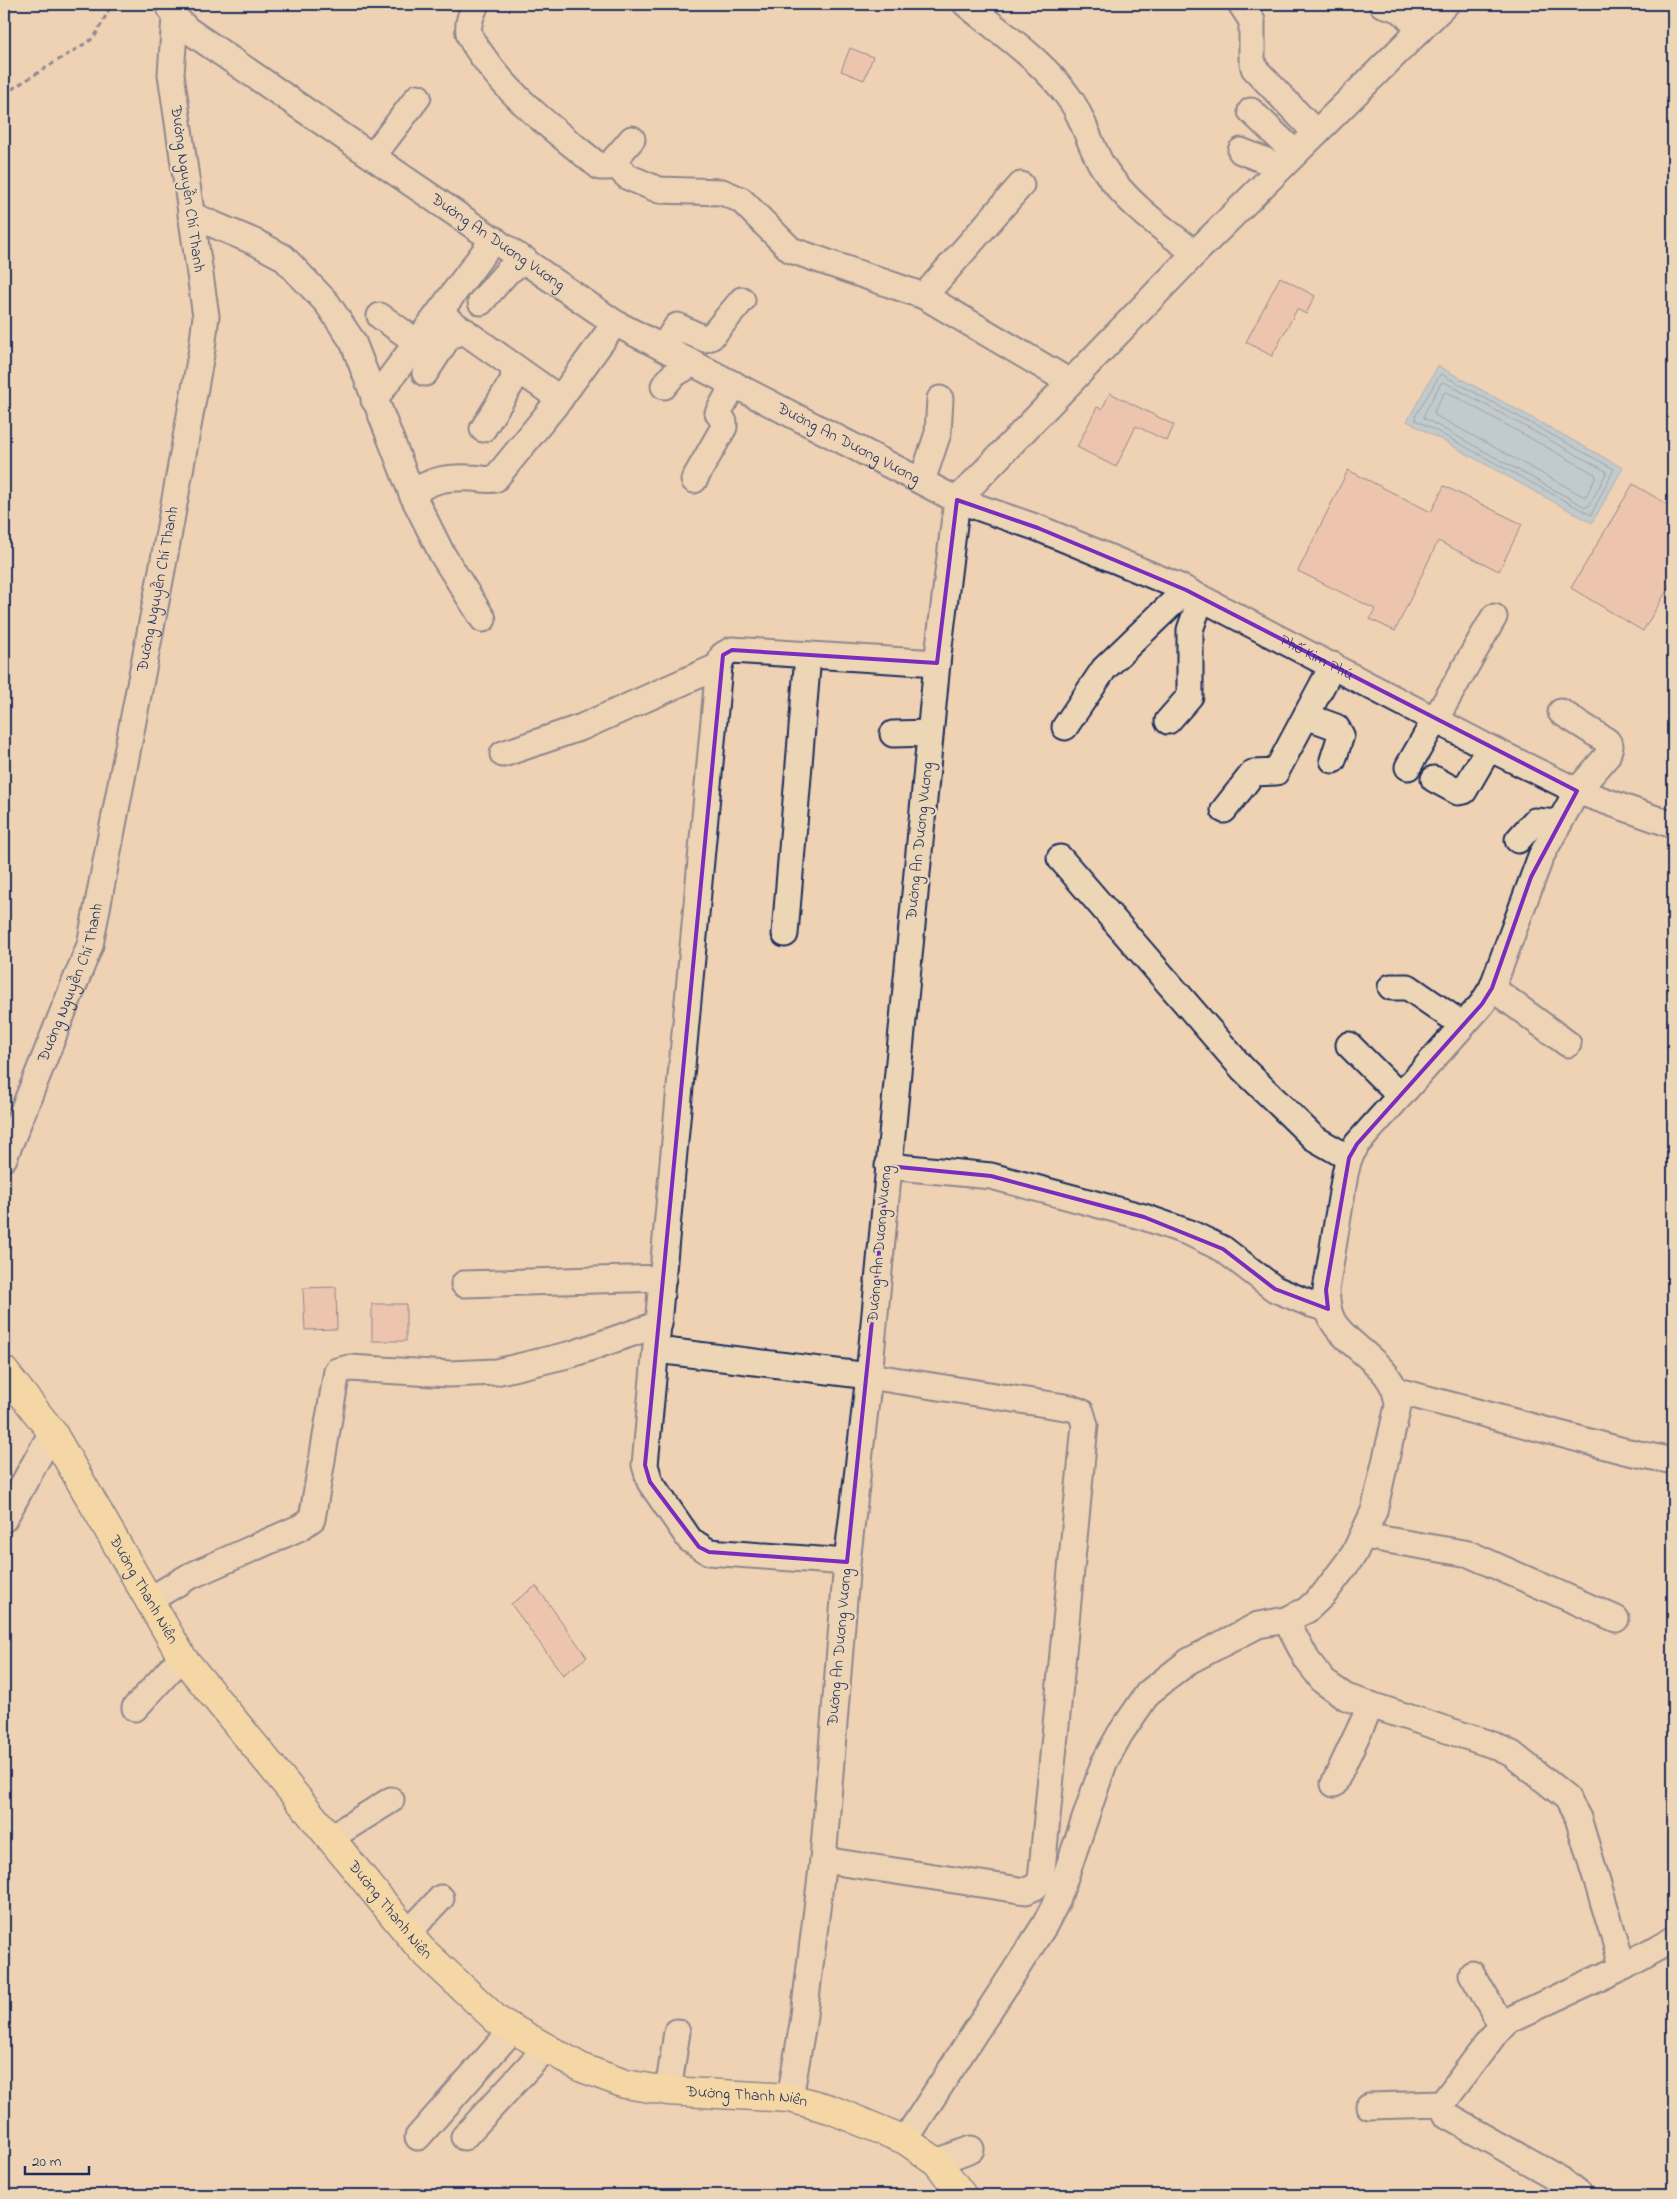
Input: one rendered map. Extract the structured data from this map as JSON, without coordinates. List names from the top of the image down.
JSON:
{
  "streets": {
    "main road": ["Đường Thanh Niên"],
    "street": ["Đường Nguyễn Chí Thanh", "Đường An Dương Vương", "Phố Kim Phú"]
  },
  "crossings": [
    ["Đường Nguyễn Chí Thanh", "Đường An Dương Vương"],
    ["Đường An Dương Vương", "Phố Kim Phú"],
    ["Đường An Dương Vương", "Đường Thanh Niên"]
  ],
  "scale_bar": "20 m"
}
